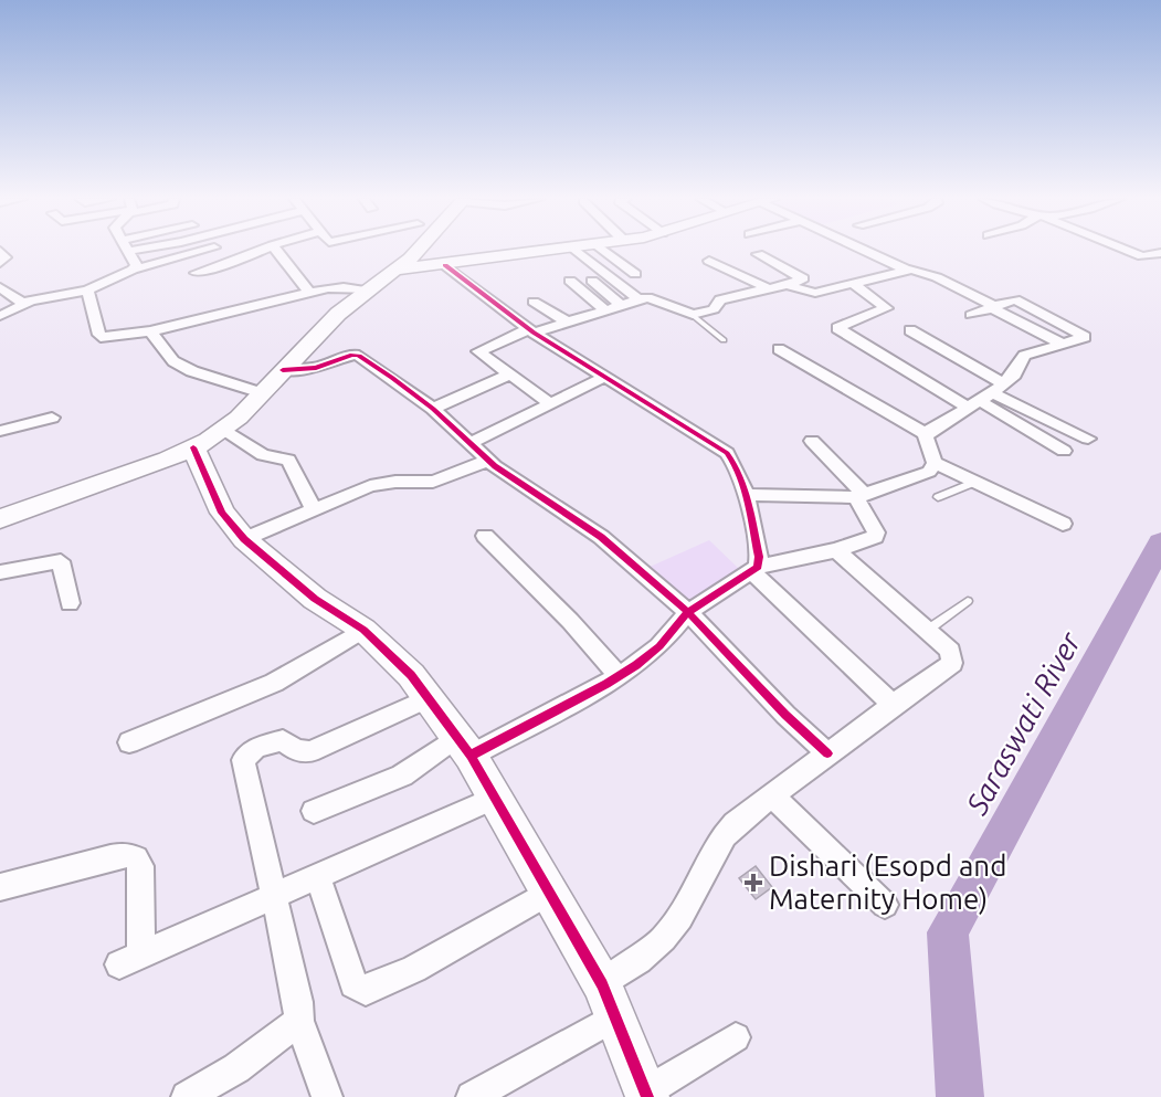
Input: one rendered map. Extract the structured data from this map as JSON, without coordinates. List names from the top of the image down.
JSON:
{
  "water": ["Saraswati River"],
  "places": {
    "health": ["Dishari (Esopd and Maternity Home)"]
  }
}
